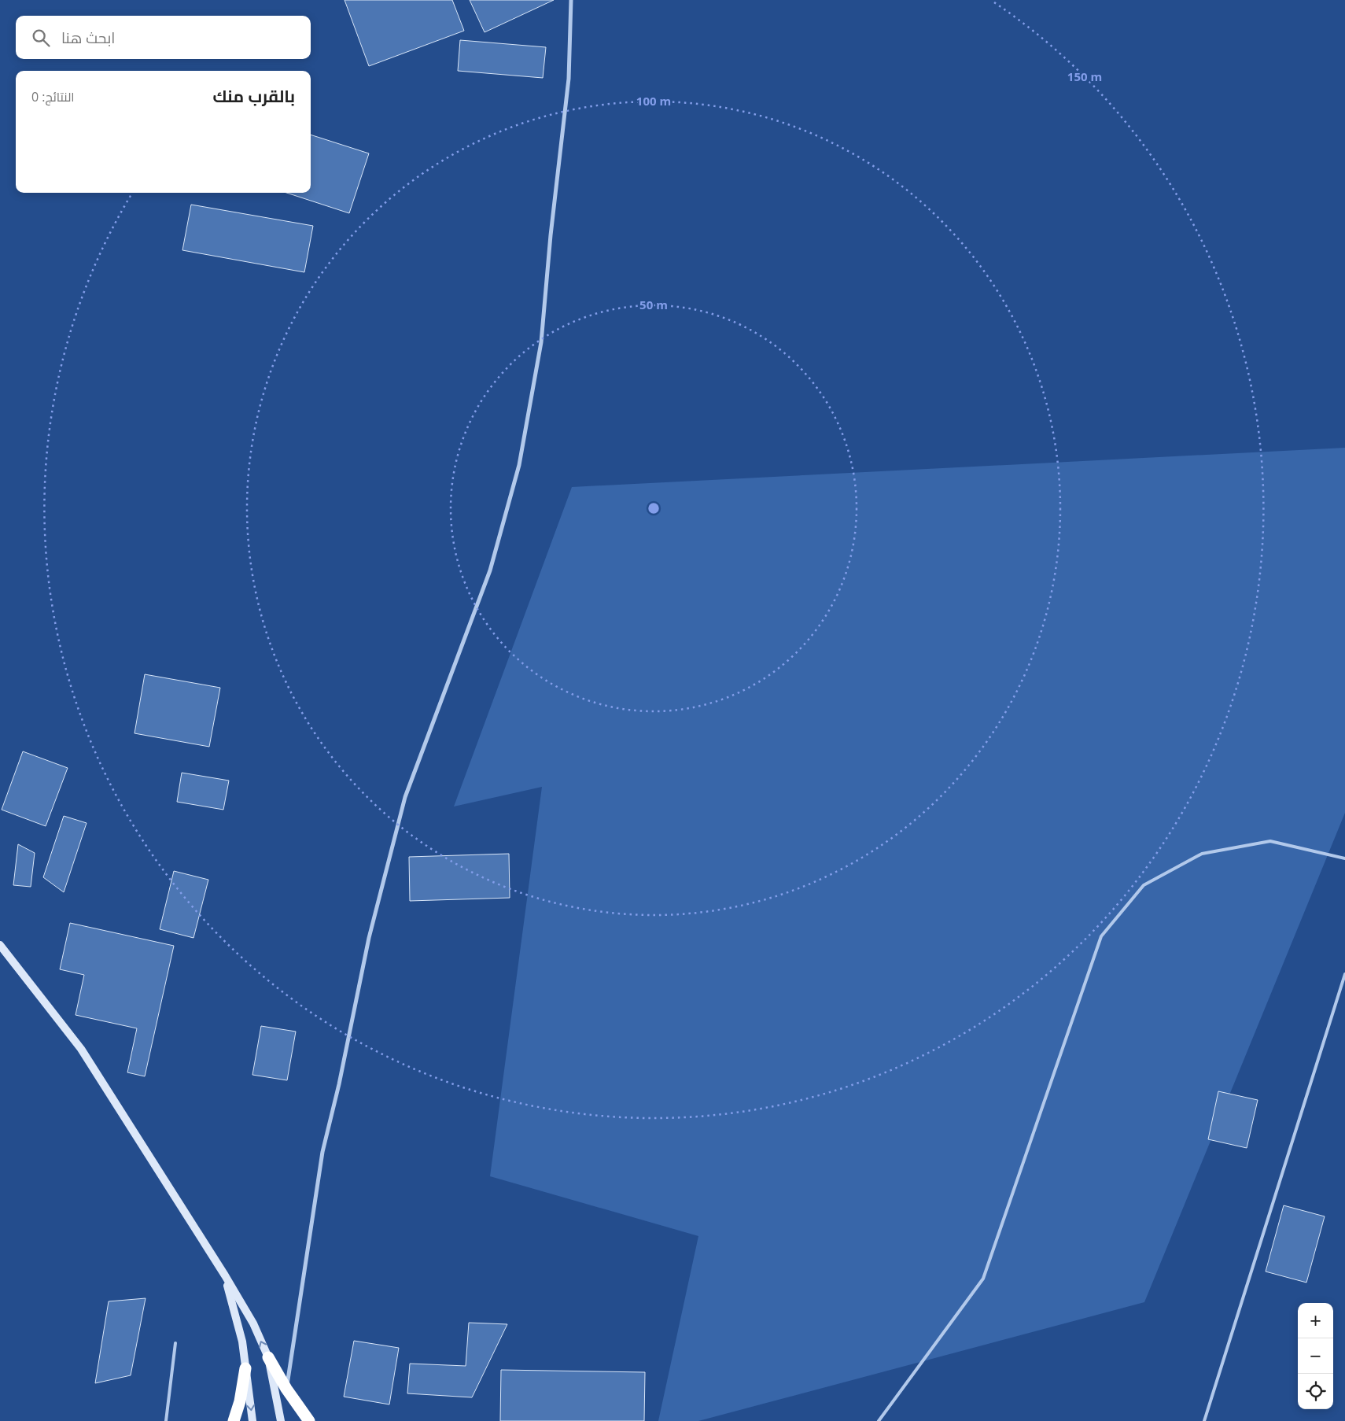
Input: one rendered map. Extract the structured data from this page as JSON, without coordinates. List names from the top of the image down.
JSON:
{
  "page": {
    "search": "ابحث هنا",
    "heading": ["بالقرب منك", "النتائج: 0"],
    "map_buttons": ["+", "−"]
  },
  "rings": ["150 m", "100 m", "50 m"]
}
